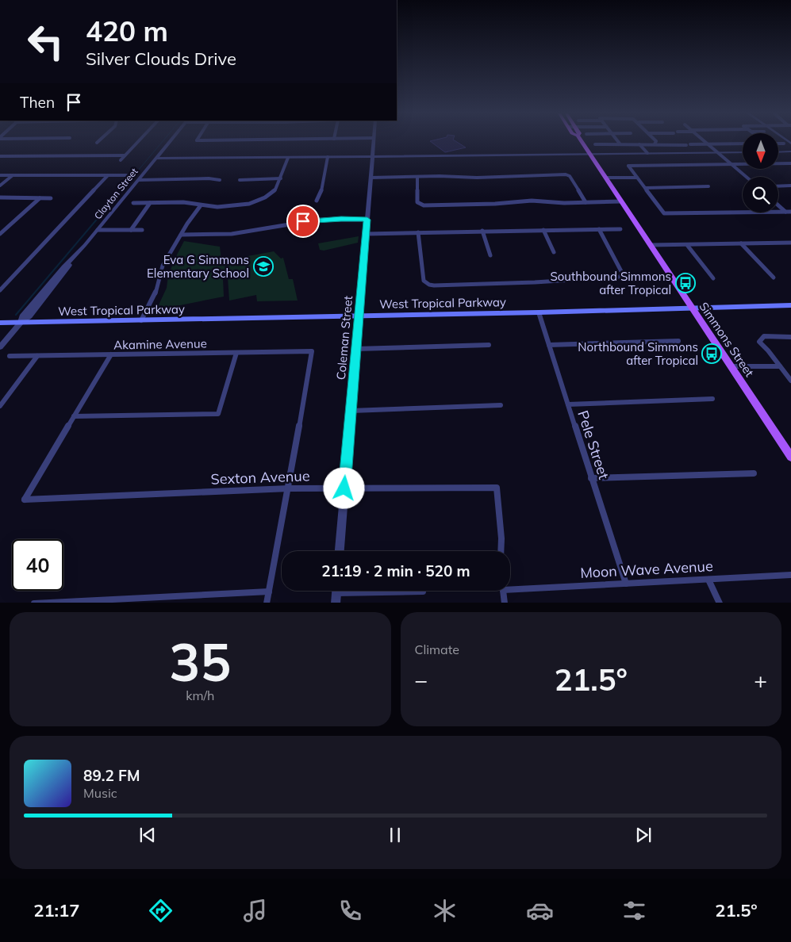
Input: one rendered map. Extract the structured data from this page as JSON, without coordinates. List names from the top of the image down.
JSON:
{
  "streets": {
    "main road": ["West Tropical Parkway", "Simmons Street"],
    "street": [
      "Clayton Street",
      "Coleman Street",
      "Akamine Avenue",
      "Pele Street",
      "Sexton Avenue",
      "Moon Wave Avenue"
    ]
  },
  "crossings": [
    ["Clayton Street", "West Tropical Parkway"],
    ["West Tropical Parkway", "Coleman Street"],
    ["West Tropical Parkway", "Simmons Street"],
    ["West Tropical Parkway", "Pele Street"],
    ["Coleman Street", "Sexton Avenue"],
    ["Akamine Avenue", "Sexton Avenue"],
    ["Pele Street", "Moon Wave Avenue"]
  ],
  "places": {
    "school or university": ["Eva G Simmons Elementary School"],
    "bus stop": ["Southbound Simmons after Tropical", "Northbound Simmons after Tropical"]
  },
  "north": "bottom",
  "page": {
    "turn": ["420 m", "Silver Clouds Drive"],
    "then": "Then",
    "limit": "40",
    "trip": "21:19 · 2 min · 520 m",
    "tile": [
      ["35", "km/h"],
      "Climate"
    ],
    "heat": ["−", "21.5°", "+"],
    "song": ["89.2 FM", "Music"],
    "tabs": ["21:17", "21.5°"]
  }
}
